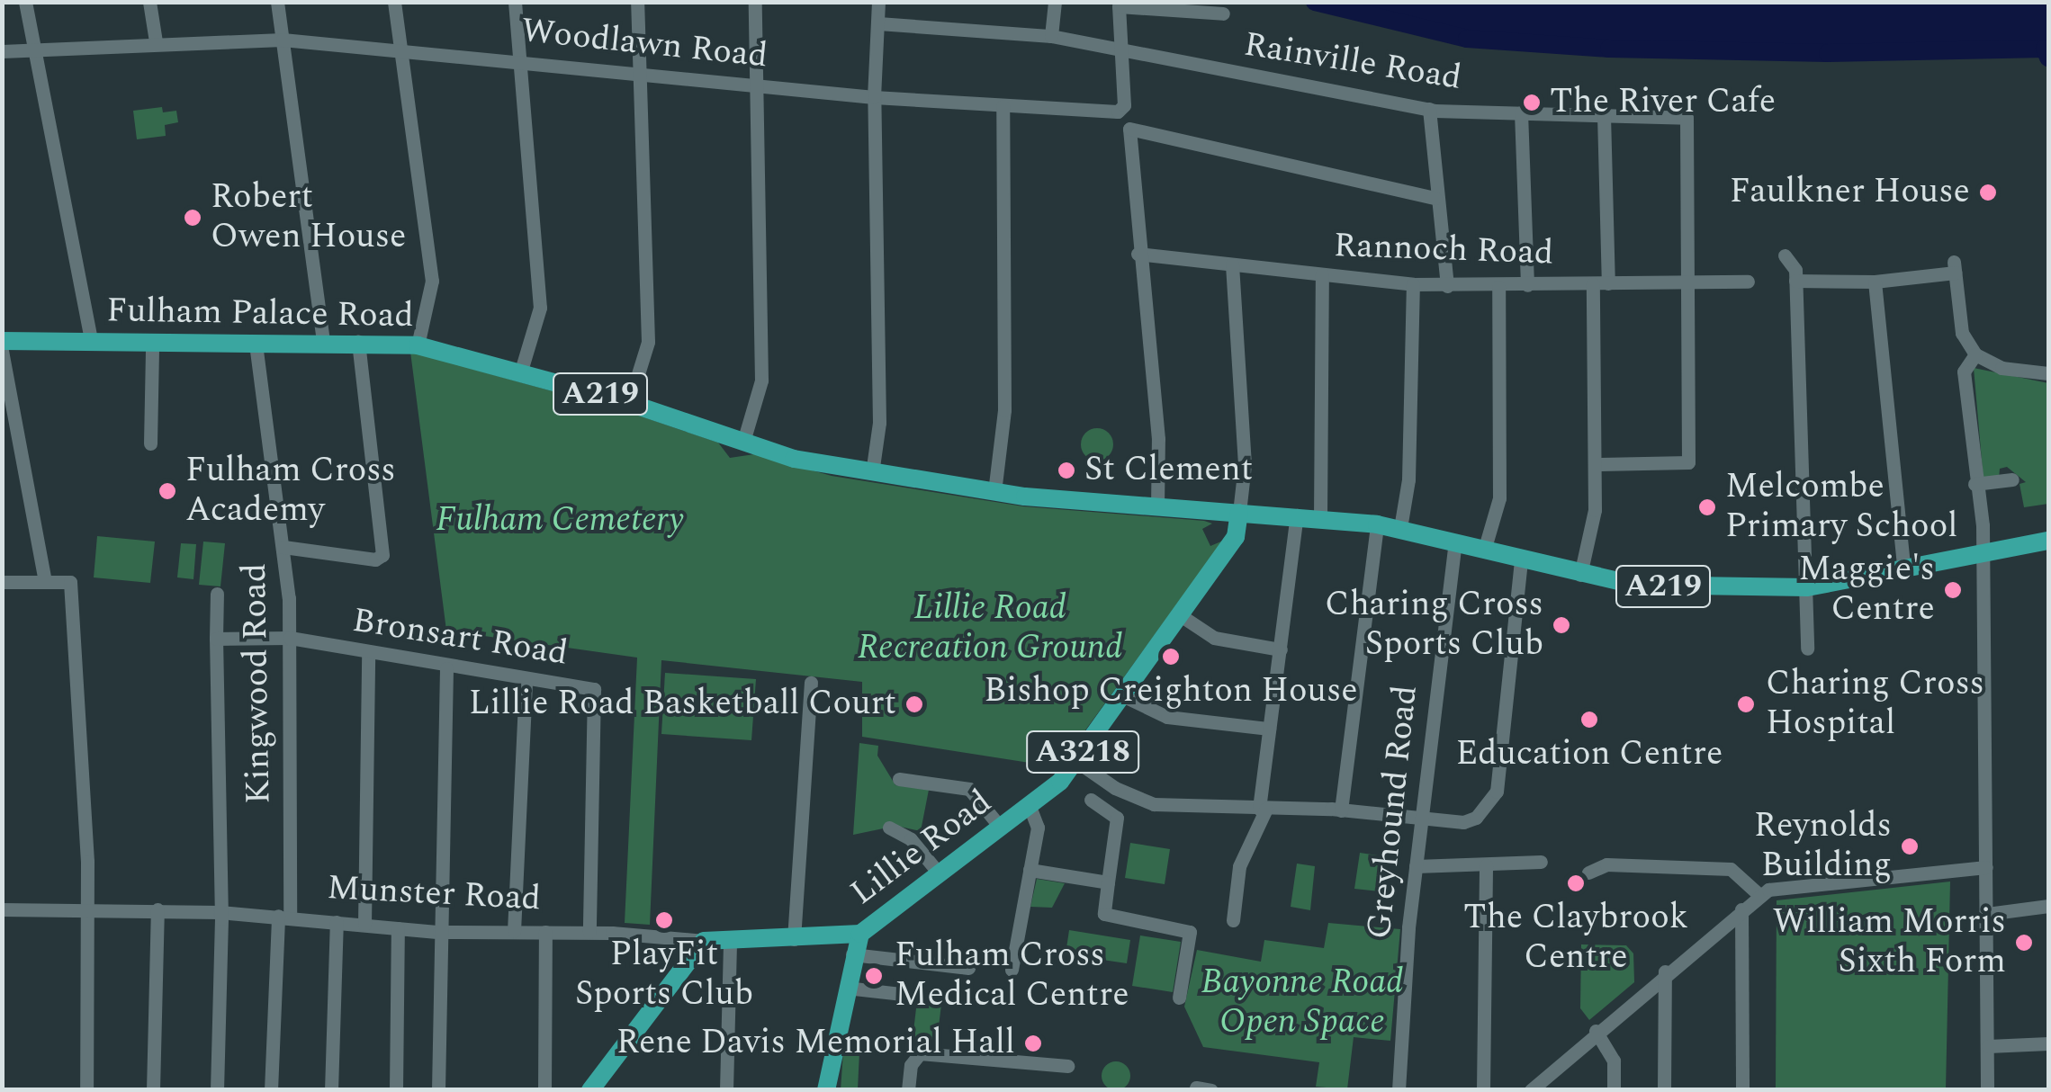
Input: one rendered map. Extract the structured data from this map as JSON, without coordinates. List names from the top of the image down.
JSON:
{
  "streets": {
    "main road": [
      "Fulham Palace Road",
      "A219",
      "A3218",
      "Lillie Road",
      "Munster Road"
    ],
    "street": [
      "Woodlawn Road",
      "Rainville Road",
      "Rannoch Road",
      "Bronsart Road",
      "Kingwood Road",
      "Greyhound Road"
    ]
  },
  "crossings": [
    ["Woodlawn Road", "Rainville Road"],
    ["Rainville Road", "Rannoch Road"],
    ["Fulham Palace Road", "Kingwood Road"],
    ["Fulham Palace Road", "Greyhound Road"],
    ["Fulham Palace Road", "Lillie Road"],
    ["Bronsart Road", "Kingwood Road"],
    ["Bronsart Road", "Munster Road"],
    ["Kingwood Road", "Munster Road"],
    ["Lillie Road", "Munster Road"]
  ],
  "parks": ["Fulham Cemetery", "Lillie Road Recreation Ground", "Bayonne Road Open Space"],
  "places": [
    "The River Cafe",
    "Faulkner House",
    "Robert Owen House",
    "St Clement",
    "Fulham Cross Academy",
    "Melcombe Primary School",
    "Maggie's Centre",
    "Charing Cross Sports Club",
    "Bishop Creighton House",
    "Lillie Road Basketball Court",
    "Charing Cross Hospital",
    "Education Centre",
    "Reynolds Building",
    "The Claybrook Centre",
    "PlayFit Sports Club",
    "William Morris Sixth Form",
    "Fulham Cross Medical Centre",
    "Rene Davis Memorial Hall"
  ]
}
